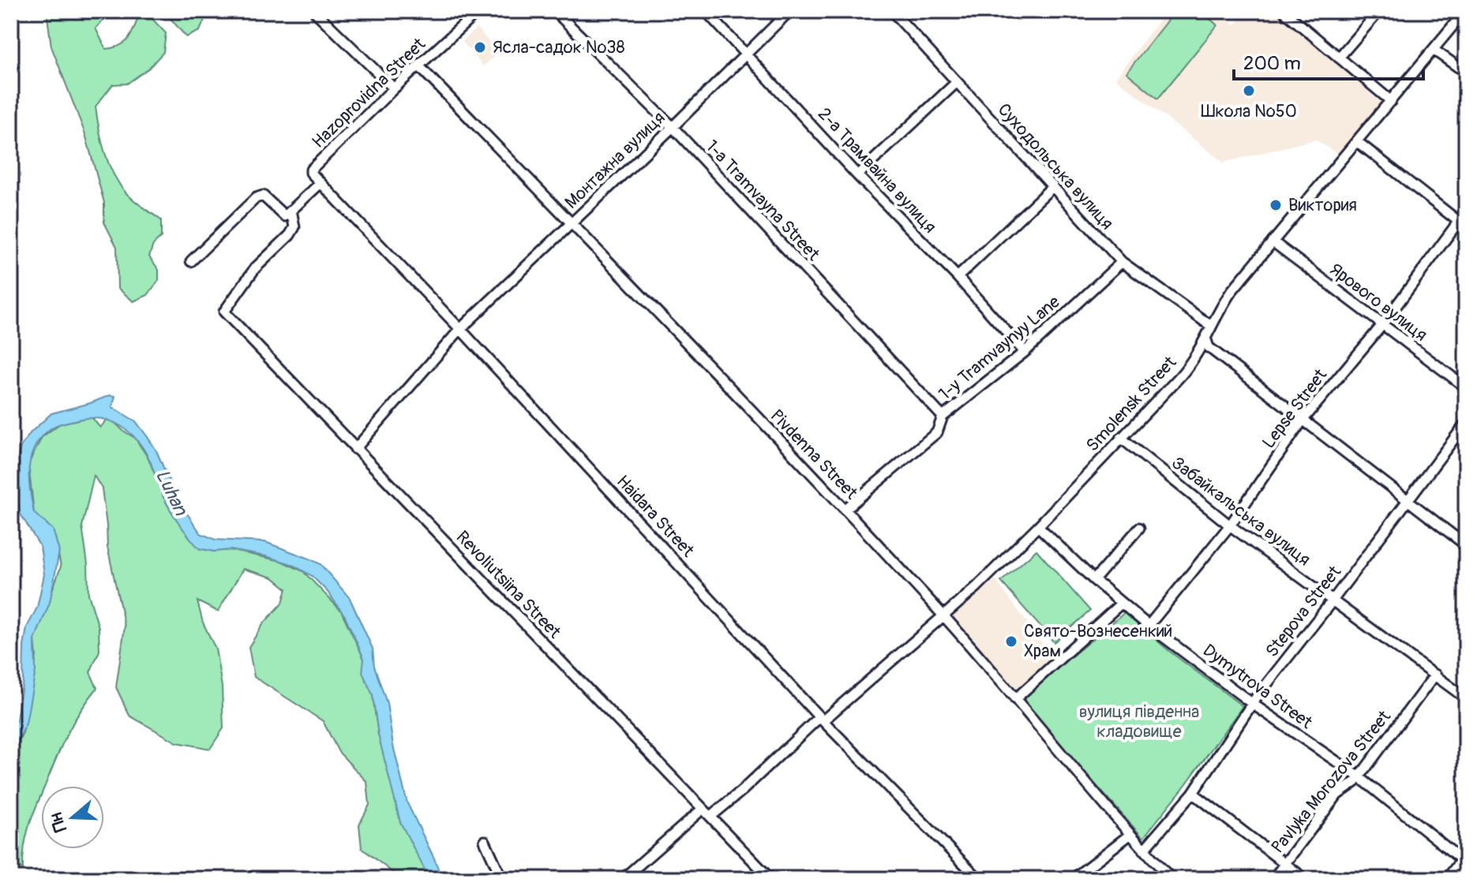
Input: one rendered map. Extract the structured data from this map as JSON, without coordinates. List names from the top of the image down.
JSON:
{
  "streets": {
    "street": [
      "Hazoprovidna Street",
      "Монтажна вулиця",
      "Суходольська вулиця",
      "2-а Трамвайна вулиця",
      "1-a Tramvayna Street",
      "Ярового вулиця",
      "1-y Tramvaynyy Lane",
      "Smolensk Street",
      "Lepse Street",
      "Pivdenna Street",
      "Забайкальська вулиця",
      "Haidara Street",
      "Revoliutsiina Street",
      "Stepova Street",
      "Dymytrova Street",
      "Pavlyka Morozova Street"
    ]
  },
  "crossings": [
    ["Hazoprovidna Street", "Pivdenna Street"],
    ["Hazoprovidna Street", "Haidara Street"],
    ["Монтажна вулиця", "2-а Трамвайна вулиця"],
    ["Монтажна вулиця", "1-a Tramvayna Street"],
    ["Монтажна вулиця", "Pivdenna Street"],
    ["Монтажна вулиця", "Haidara Street"],
    ["Монтажна вулиця", "Revoliutsiina Street"],
    ["Суходольська вулиця", "1-y Tramvaynyy Lane"],
    ["Суходольська вулиця", "Smolensk Street"],
    ["2-а Трамвайна вулиця", "1-y Tramvaynyy Lane"],
    ["1-a Tramvayna Street", "1-y Tramvaynyy Lane"],
    ["Ярового вулиця", "Smolensk Street"],
    ["Ярового вулиця", "Lepse Street"],
    ["1-y Tramvaynyy Lane", "Pivdenna Street"],
    ["Smolensk Street", "Pivdenna Street"],
    ["Smolensk Street", "Забайкальська вулиця"],
    ["Smolensk Street", "Haidara Street"],
    ["Smolensk Street", "Revoliutsiina Street"],
    ["Smolensk Street", "Dymytrova Street"],
    ["Lepse Street", "Забайкальська вулиця"],
    ["Lepse Street", "Dymytrova Street"],
    ["Pivdenna Street", "Stepova Street"],
    ["Забайкальська вулиця", "Stepova Street"],
    ["Забайкальська вулиця", "Pavlyka Morozova Street"],
    ["Stepova Street", "Dymytrova Street"],
    ["Dymytrova Street", "Pavlyka Morozova Street"]
  ],
  "water": ["Luhan"],
  "parks": ["вулиця південна кладовище"],
  "places": [
    "Ясла-садок №38",
    "Школа №50",
    "Виктория",
    "Свято-Вознесенкий Храм"
  ],
  "scale_bar": "200 m",
  "north": "left"
}
